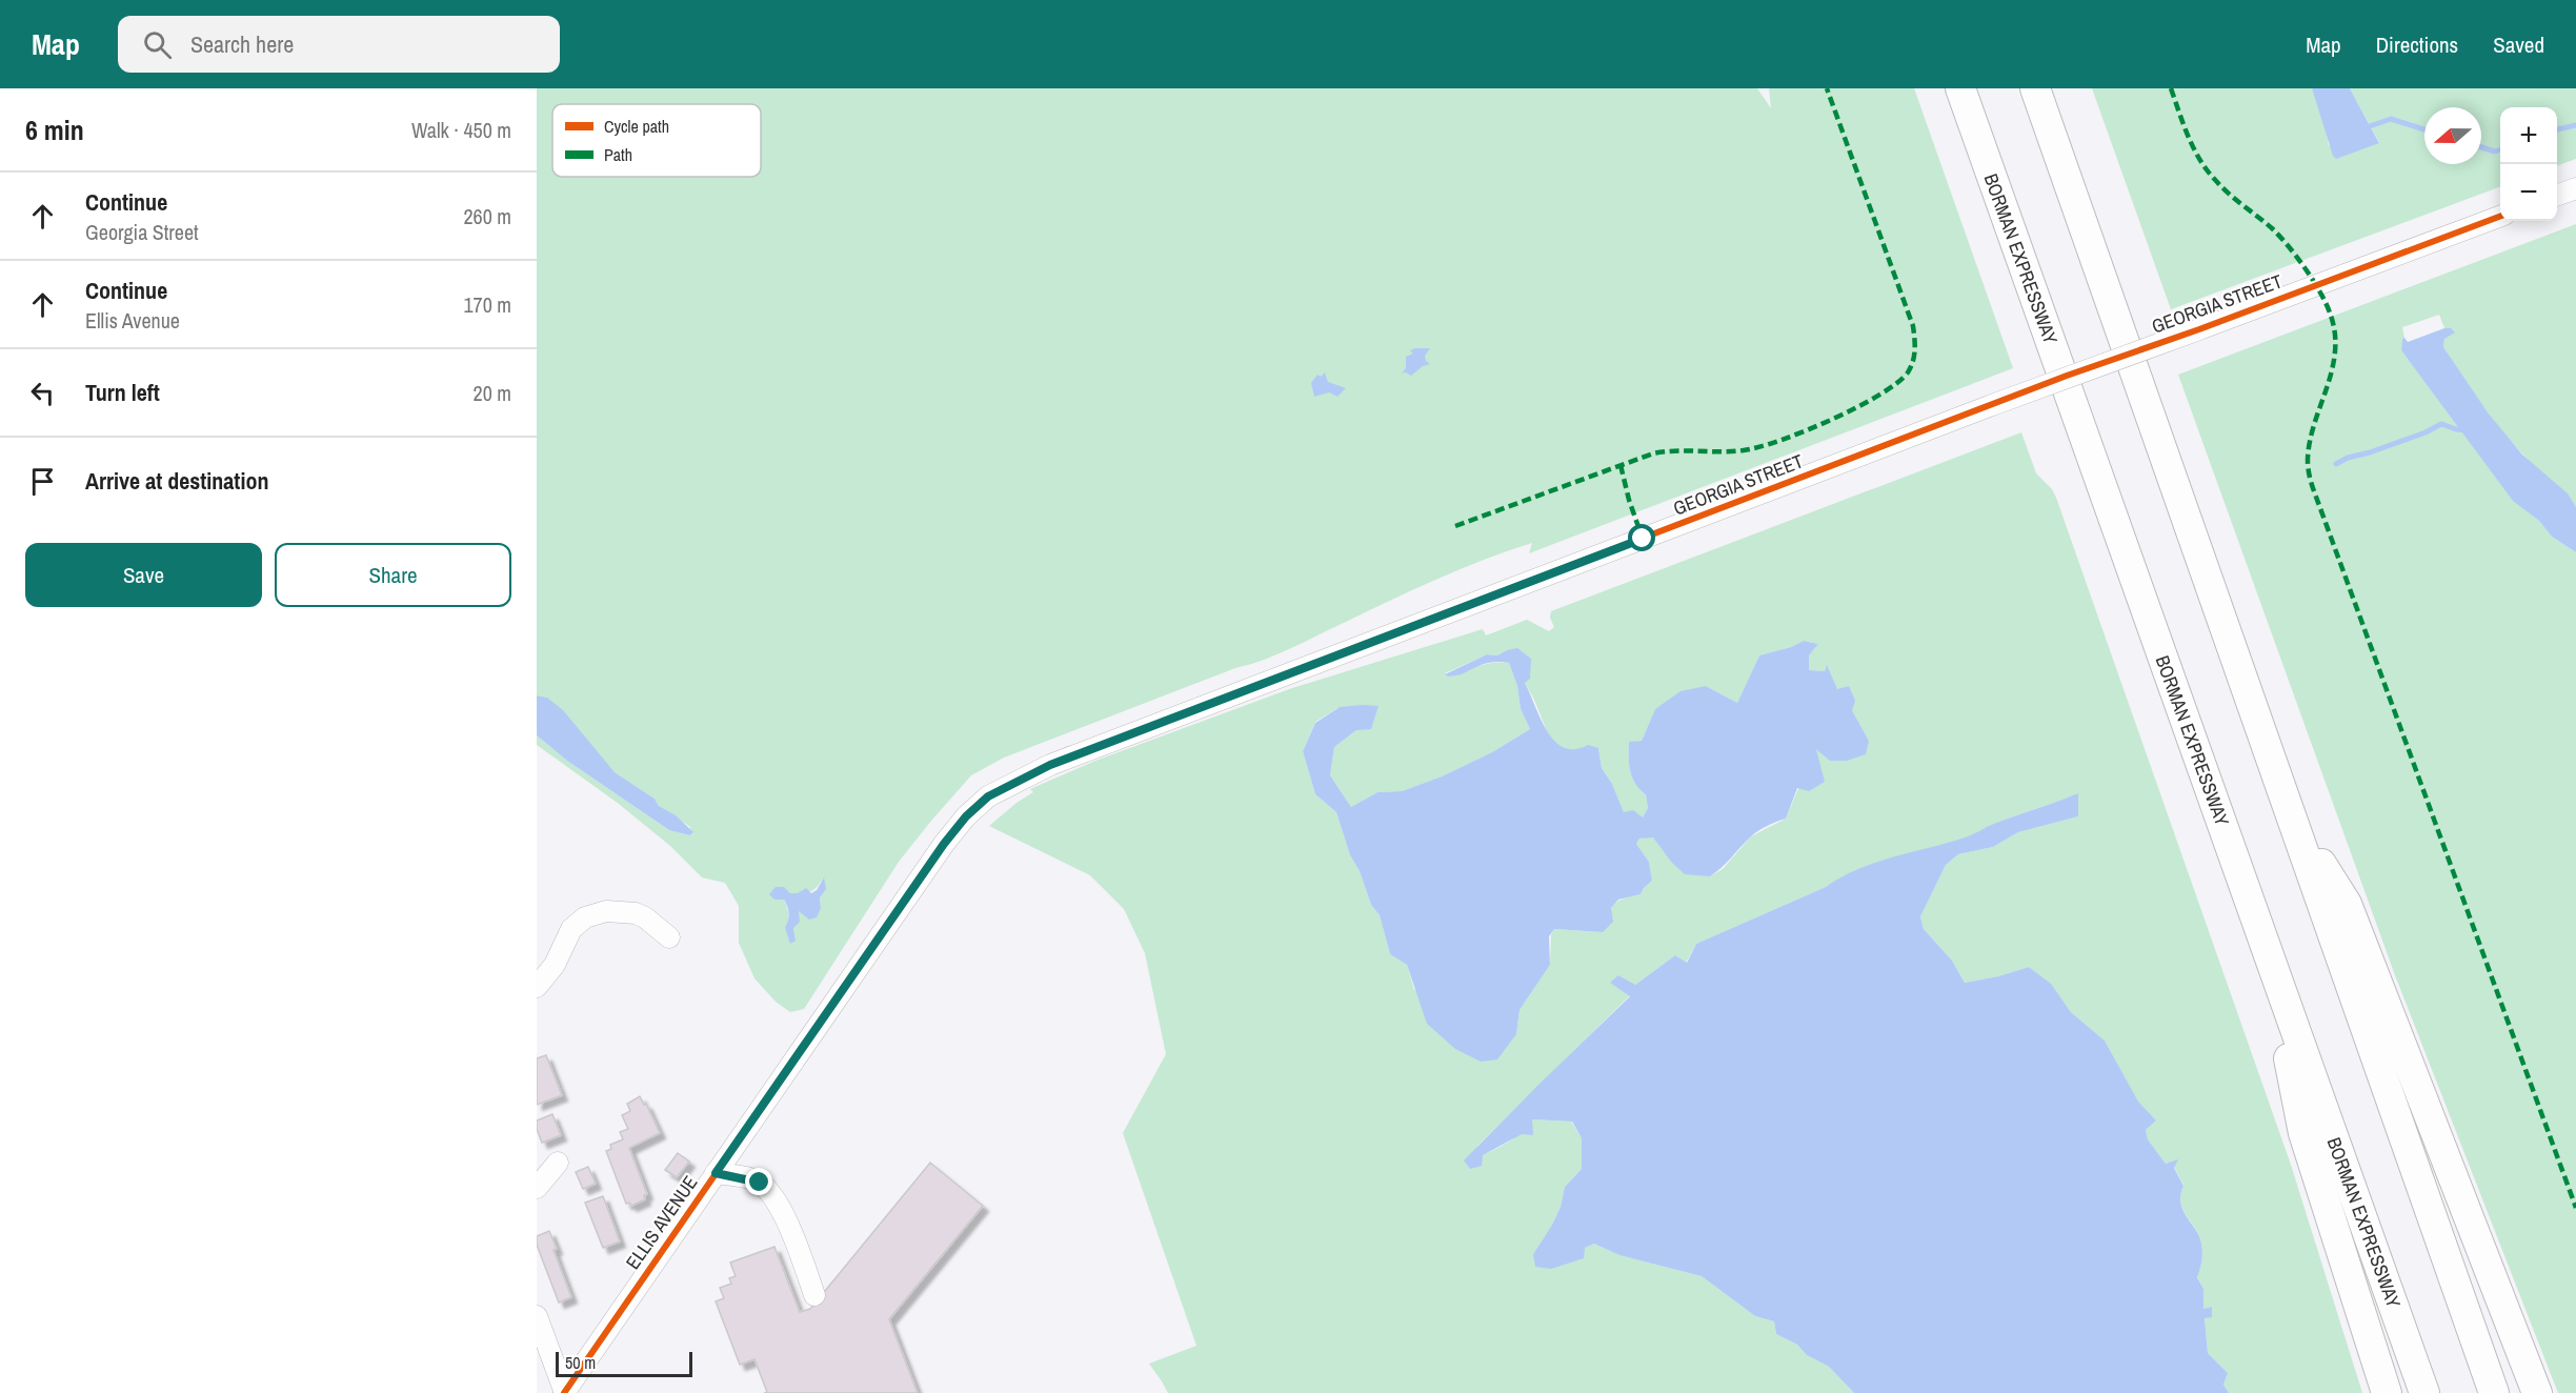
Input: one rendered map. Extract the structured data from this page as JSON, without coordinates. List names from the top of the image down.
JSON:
{
  "streets": {
    "highway": ["BORMAN EXPRESSWAY"],
    "street": ["GEORGIA STREET", "ELLIS AVENUE"]
  },
  "crossings": [
    ["GEORGIA STREET", "ELLIS AVENUE"]
  ],
  "legend": ["Cycle path", "Path"],
  "scale_bar": "50 m",
  "north": "left",
  "page": {
    "header": "Map",
    "search": "Search here",
    "nav": ["Map", "Directions", "Saved"],
    "heading": ["6 min", "Walk · 450 m"],
    "map_buttons": ["+", "−"],
    "list": [
      ["Continue", "Georgia Street", "260 m"],
      ["Continue", "Ellis Avenue", "170 m"],
      ["Turn left", "20 m"],
      "Arrive at destination"
    ],
    "buttons": ["Save", "Share"],
    "scale": "50 m"
  }
}
